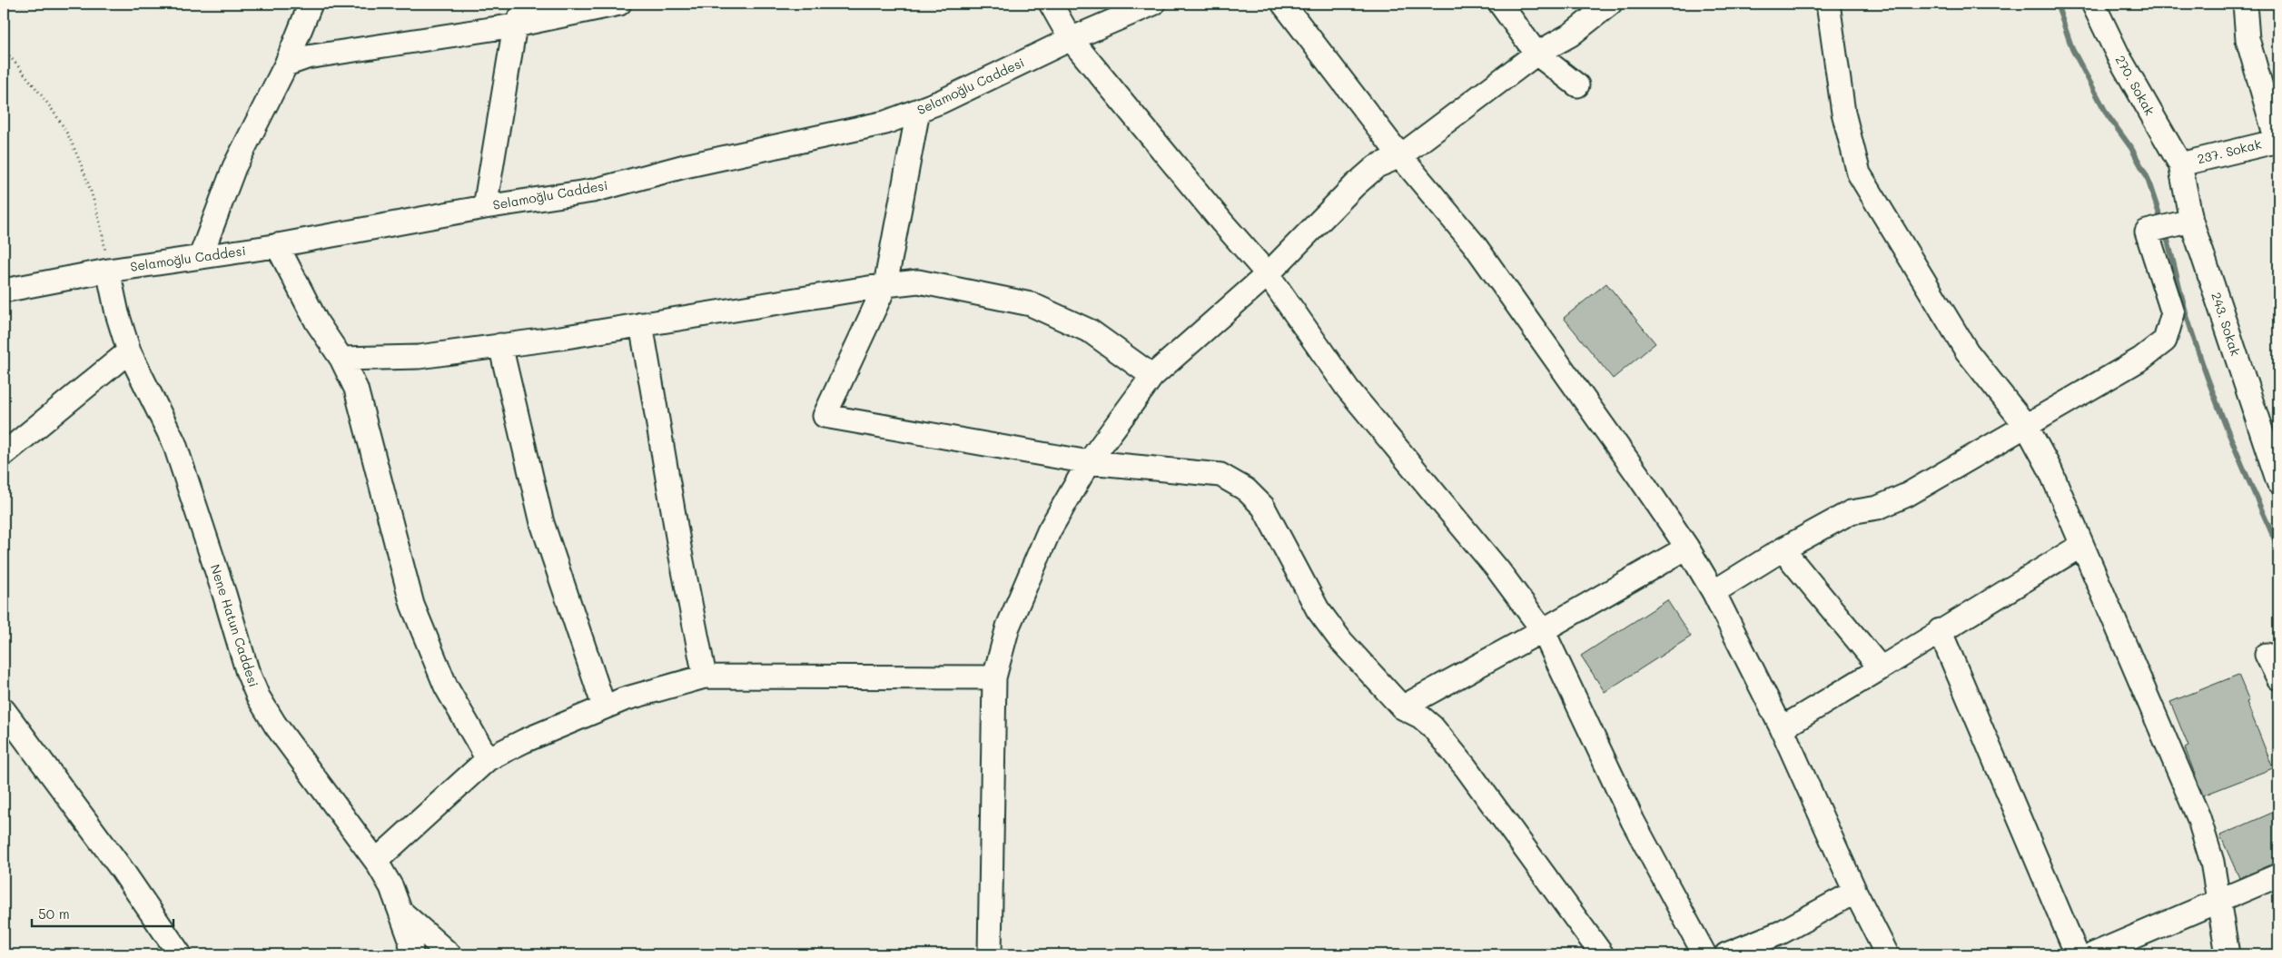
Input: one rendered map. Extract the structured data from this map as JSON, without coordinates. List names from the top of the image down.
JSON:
{
  "streets": {
    "street": [
      "270. Sokak",
      "Selamoğlu Caddesi",
      "237. Sokak",
      "243. Sokak",
      "Nene Hatun Caddesi"
    ]
  },
  "crossings": [
    ["270. Sokak", "237. Sokak"],
    ["270. Sokak", "243. Sokak"],
    ["Selamoğlu Caddesi", "Nene Hatun Caddesi"],
    ["237. Sokak", "243. Sokak"]
  ],
  "scale_bar": "50 m"
}
